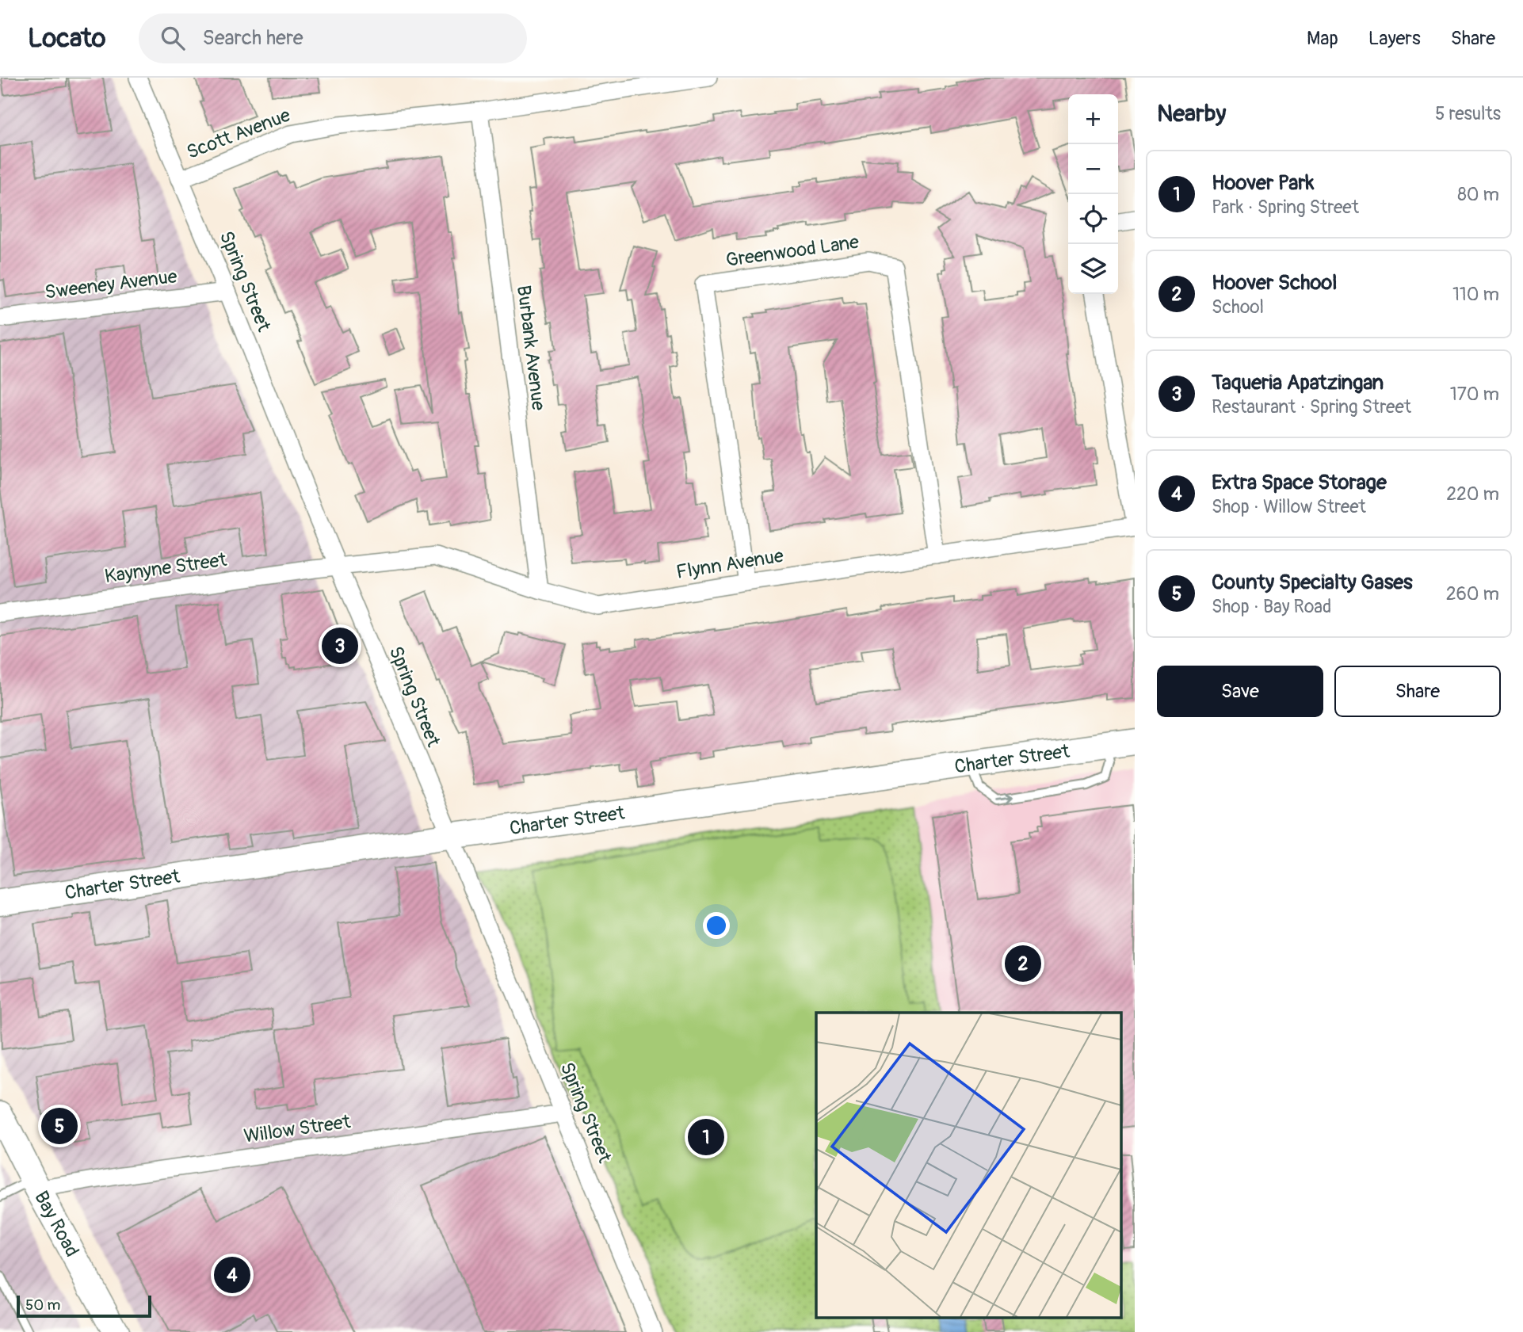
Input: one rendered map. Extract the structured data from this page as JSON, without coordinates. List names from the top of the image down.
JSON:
{
  "streets": {
    "street": [
      "Scott Avenue",
      "Greenwood Lane",
      "Spring Street",
      "Sweeney Avenue",
      "Burbank Avenue",
      "Flynn Avenue",
      "Kaynyne Street",
      "Charter Street",
      "Willow Street",
      "Bay Road"
    ]
  },
  "crossings": [
    ["Scott Avenue", "Spring Street"],
    ["Scott Avenue", "Burbank Avenue"],
    ["Greenwood Lane", "Flynn Avenue"],
    ["Spring Street", "Sweeney Avenue"],
    ["Spring Street", "Flynn Avenue"],
    ["Spring Street", "Kaynyne Street"],
    ["Spring Street", "Charter Street"],
    ["Spring Street", "Willow Street"],
    ["Burbank Avenue", "Flynn Avenue"],
    ["Flynn Avenue", "Kaynyne Street"],
    ["Willow Street", "Bay Road"]
  ],
  "scale_bar": "50 m",
  "page": {
    "header": "Locato",
    "search": "Search here",
    "nav": ["Map", "Layers", "Share"],
    "heading": ["Nearby", "5 results"],
    "map_buttons": ["+", "−"],
    "list": [
      {
        "mark": "1",
        "name": "Hoover Park",
        "note": "Park · Spring Street",
        "value": "80 m"
      },
      {
        "mark": "2",
        "name": "Hoover School",
        "note": "School",
        "value": "110 m"
      },
      {
        "mark": "3",
        "name": "Taqueria Apatzingan",
        "note": "Restaurant · Spring Street",
        "value": "170 m"
      },
      {
        "mark": "4",
        "name": "Extra Space Storage",
        "note": "Shop · Willow Street",
        "value": "220 m"
      },
      {
        "mark": "5",
        "name": "County Specialty Gases",
        "note": "Shop · Bay Road",
        "value": "260 m"
      }
    ],
    "pins": [
      "3",
      "2",
      "5",
      "1",
      "4"
    ],
    "buttons": ["Save", "Share"],
    "scale": "50 m"
  }
}
